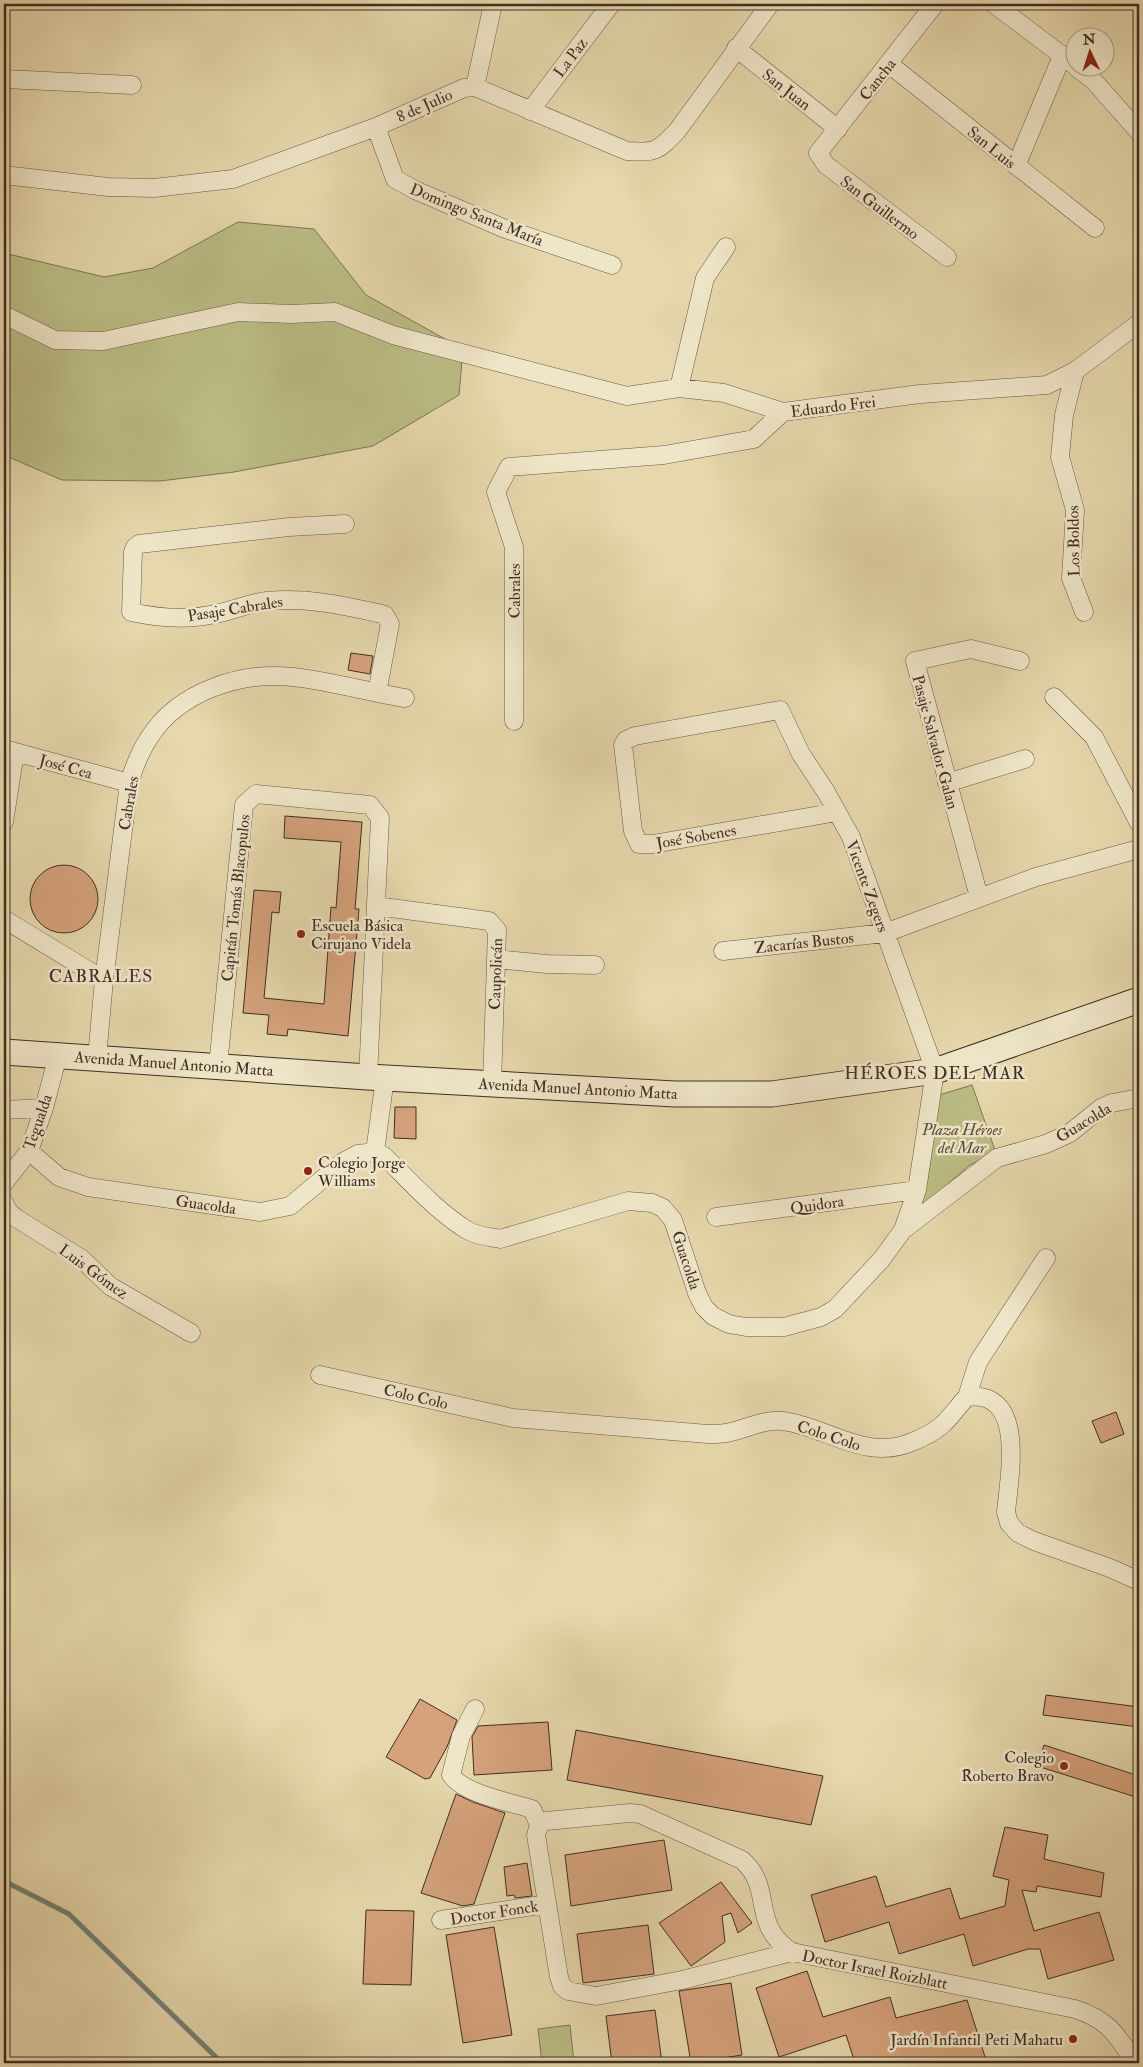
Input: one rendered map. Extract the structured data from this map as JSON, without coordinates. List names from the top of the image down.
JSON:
{
  "streets": {
    "main road": ["Avenida Manuel Antonio Matta"],
    "street": [
      "La Paz",
      "Cancha",
      "San Juan",
      "8 de Julio",
      "San Luis",
      "San Guillermo",
      "Domingo Santa María",
      "Eduardo Frei",
      "Los Boldos",
      "Cabrales",
      "Pasaje Cabrales",
      "Pasaje Salvador Galan",
      "José Cea",
      "José Sobenes",
      "Vicente Zegers",
      "Capitán Tomás Blacopulos",
      "Zacarías Bustos",
      "Caupolicán",
      "Tegualda",
      "Guacolda",
      "Quidora",
      "Luis Gómez",
      "Colo Colo",
      "Doctor Fonck",
      "Doctor Israel Roizblatt"
    ]
  },
  "crossings": [
    ["Cancha", "San Juan"],
    ["Cancha", "San Luis"],
    ["Cancha", "San Guillermo"],
    ["8 de Julio", "Domingo Santa María"],
    ["Eduardo Frei", "Los Boldos"],
    ["Eduardo Frei", "Cabrales"],
    ["Cabrales", "Pasaje Cabrales"],
    ["Cabrales", "José Cea"],
    ["Cabrales", "Avenida Manuel Antonio Matta"],
    ["Pasaje Salvador Galan", "Zacarías Bustos"],
    ["José Sobenes", "Vicente Zegers"],
    ["Vicente Zegers", "Zacarías Bustos"],
    ["Vicente Zegers", "Avenida Manuel Antonio Matta"],
    ["Vicente Zegers", "Guacolda"],
    ["Capitán Tomás Blacopulos", "Caupolicán"],
    ["Capitán Tomás Blacopulos", "Avenida Manuel Antonio Matta"],
    ["Caupolicán", "Avenida Manuel Antonio Matta"],
    ["Avenida Manuel Antonio Matta", "Tegualda"],
    ["Avenida Manuel Antonio Matta", "Guacolda"],
    ["Tegualda", "Guacolda"],
    ["Guacolda", "Quidora"]
  ],
  "districts": ["CABRALES", "HÉROES DEL MAR"],
  "parks": ["Plaza Héroes del Mar"],
  "places": [
    "Escuela Básica Cirujano Videla",
    "Colegio Jorge Williams",
    "Colegio Roberto Bravo",
    "Jardín Infantil Peti Mahatu"
  ],
  "north": "top"
}
